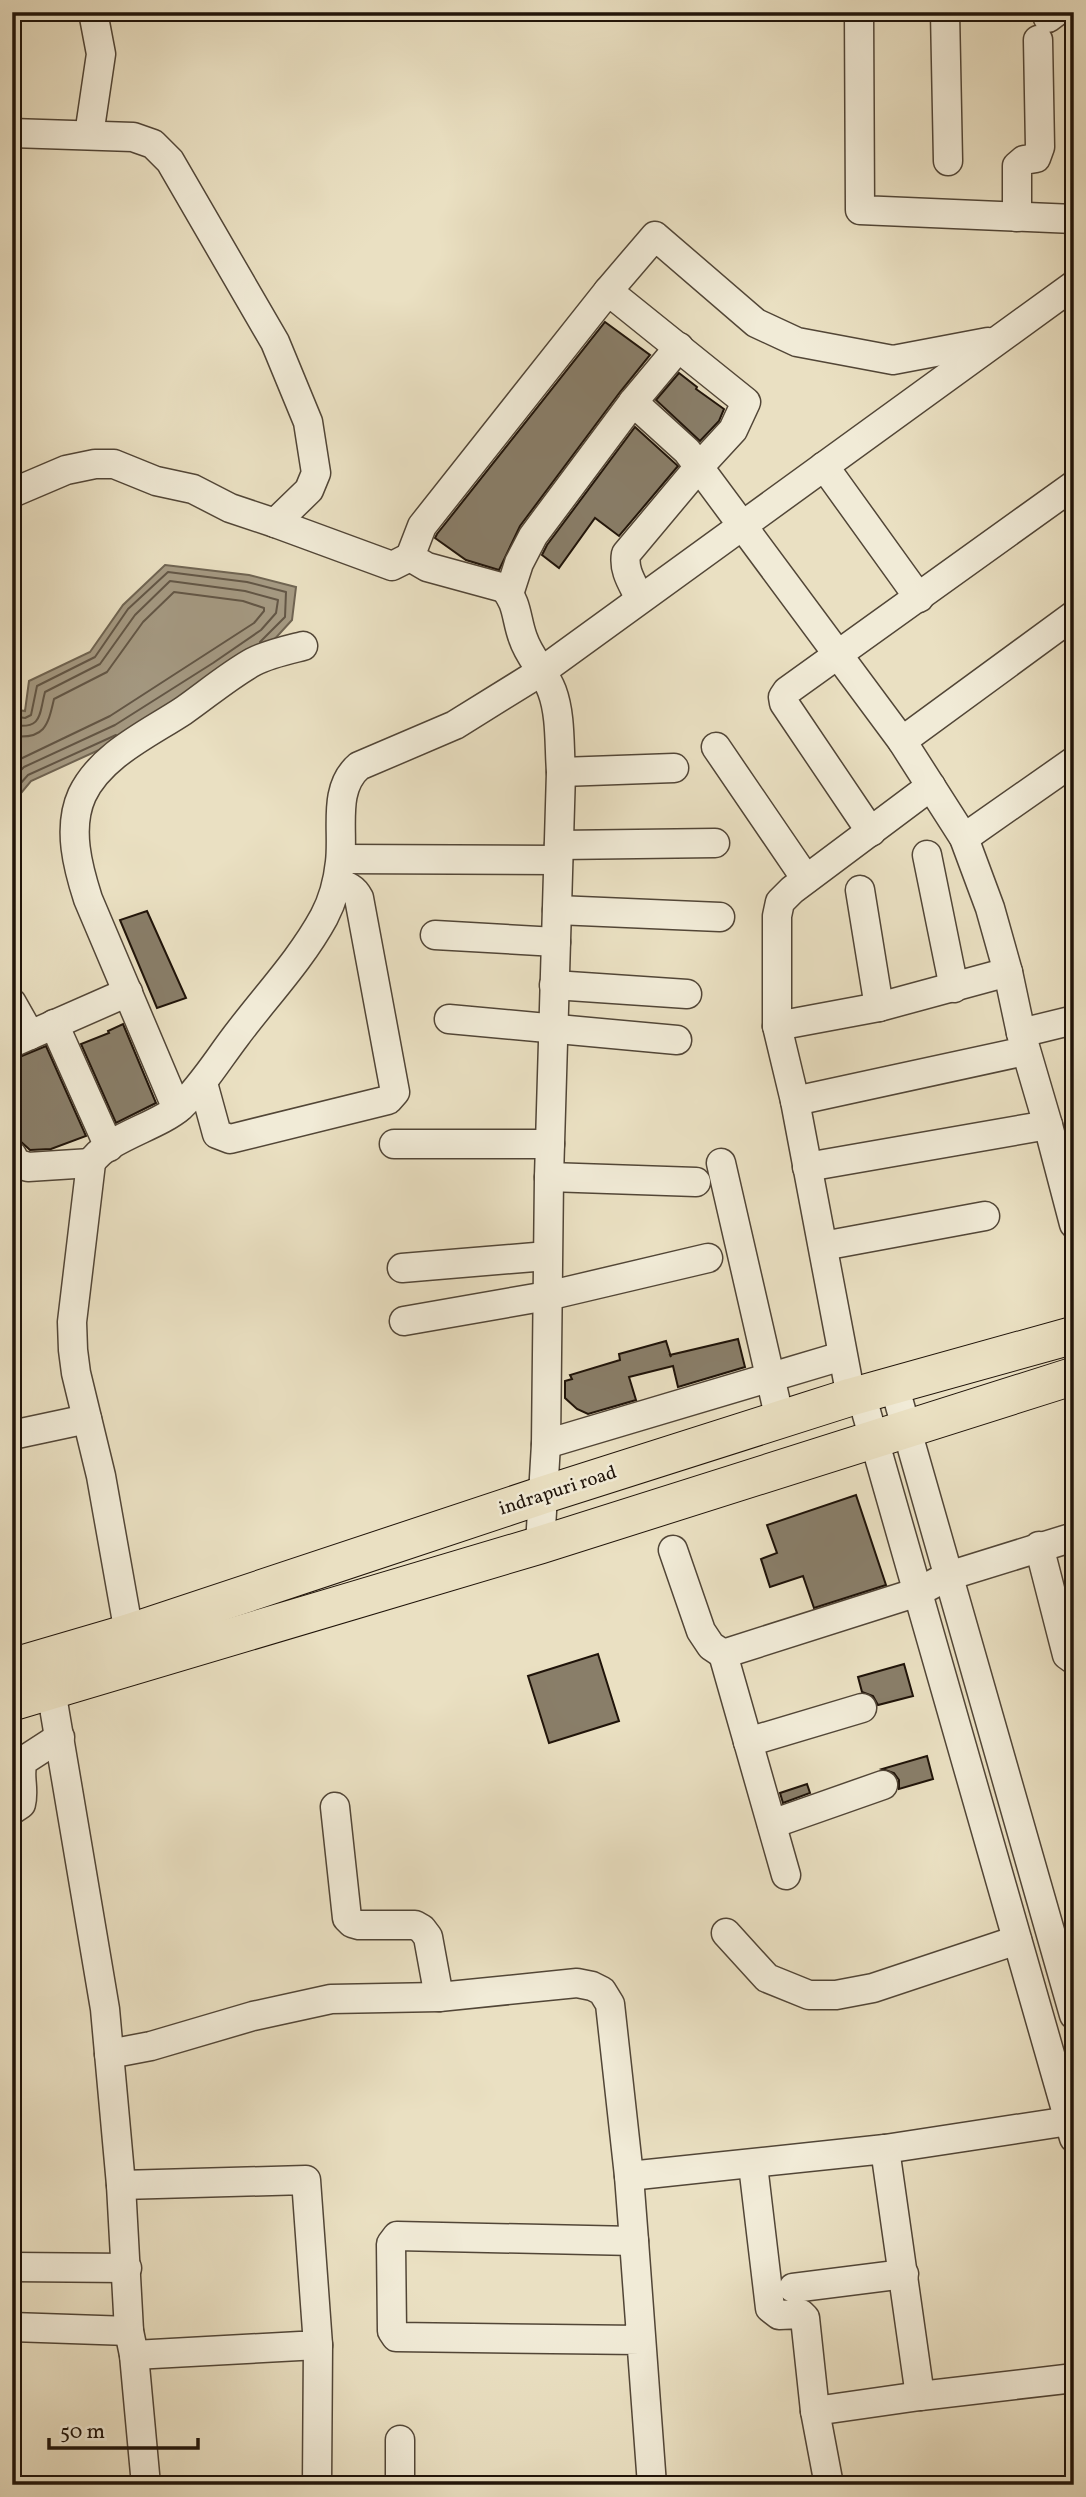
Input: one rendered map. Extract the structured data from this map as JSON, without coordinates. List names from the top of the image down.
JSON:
{
  "streets": {
    "main road": ["indrapuri road"]
  },
  "scale_bar": "50 m"
}
